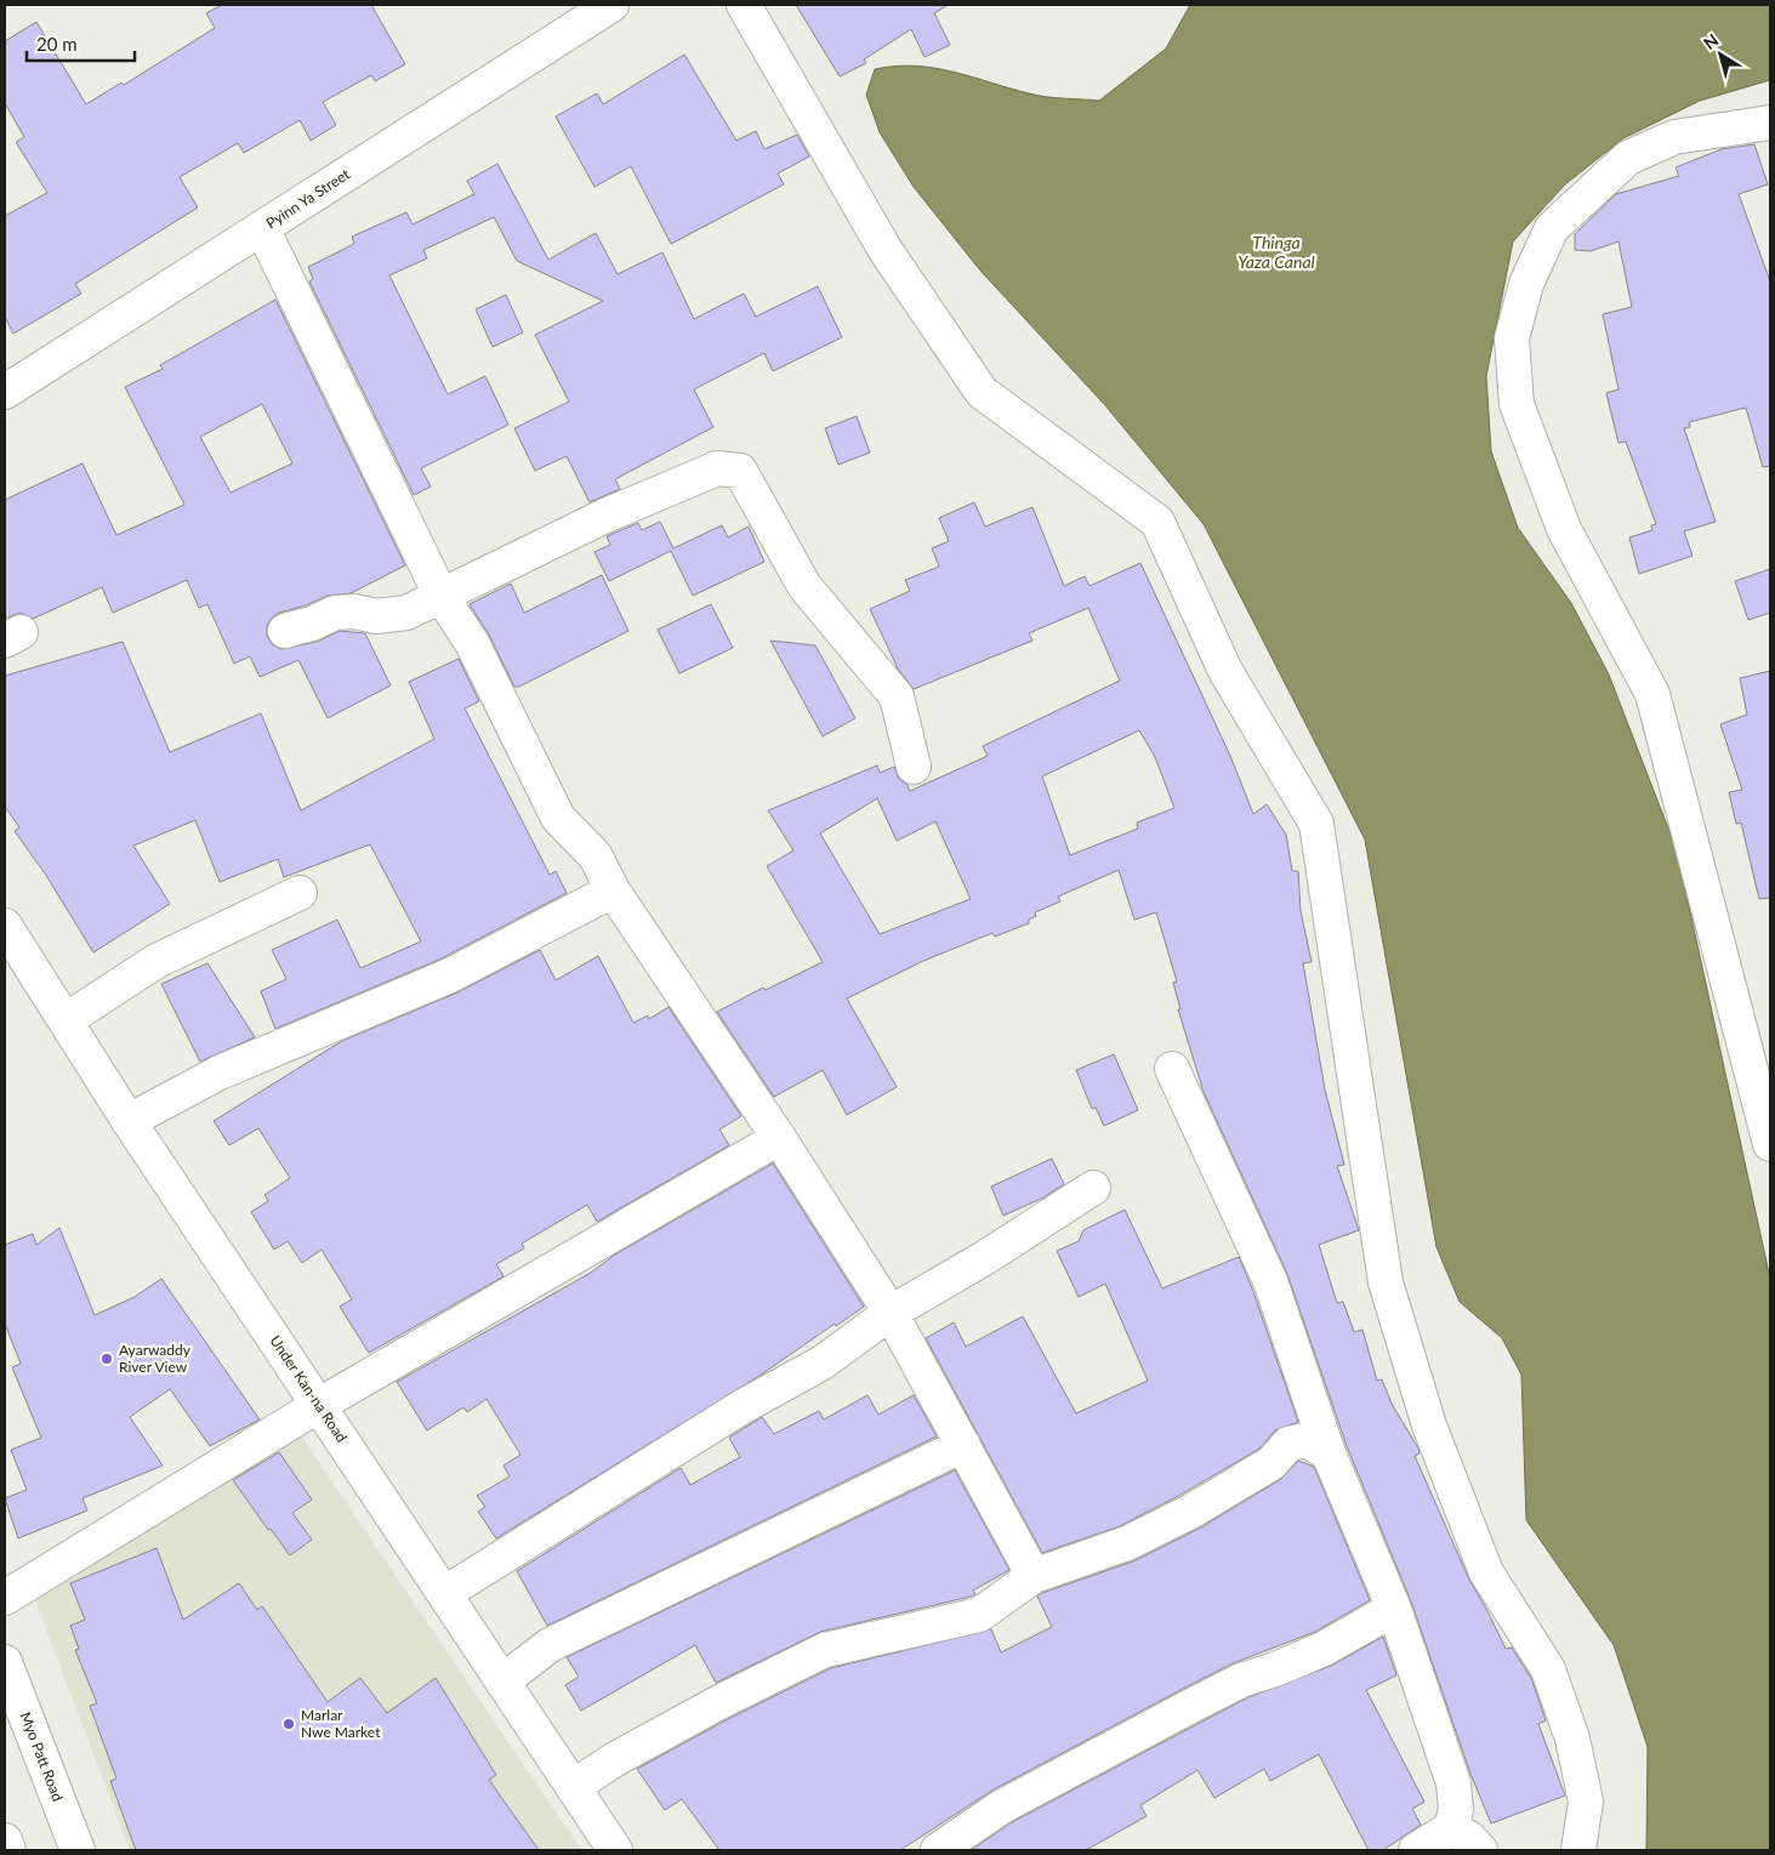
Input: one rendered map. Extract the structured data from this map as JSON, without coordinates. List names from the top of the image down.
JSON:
{
  "streets": {
    "street": ["Pyinn Ya Street", "Under Kan-na Road", "Myo Patt Road"]
  },
  "water": ["Thinga Yaza Canal"],
  "places": ["Ayarwaddy River View", "Marlar Nwe Market"],
  "scale_bar": "20 m",
  "north": "top left"
}
